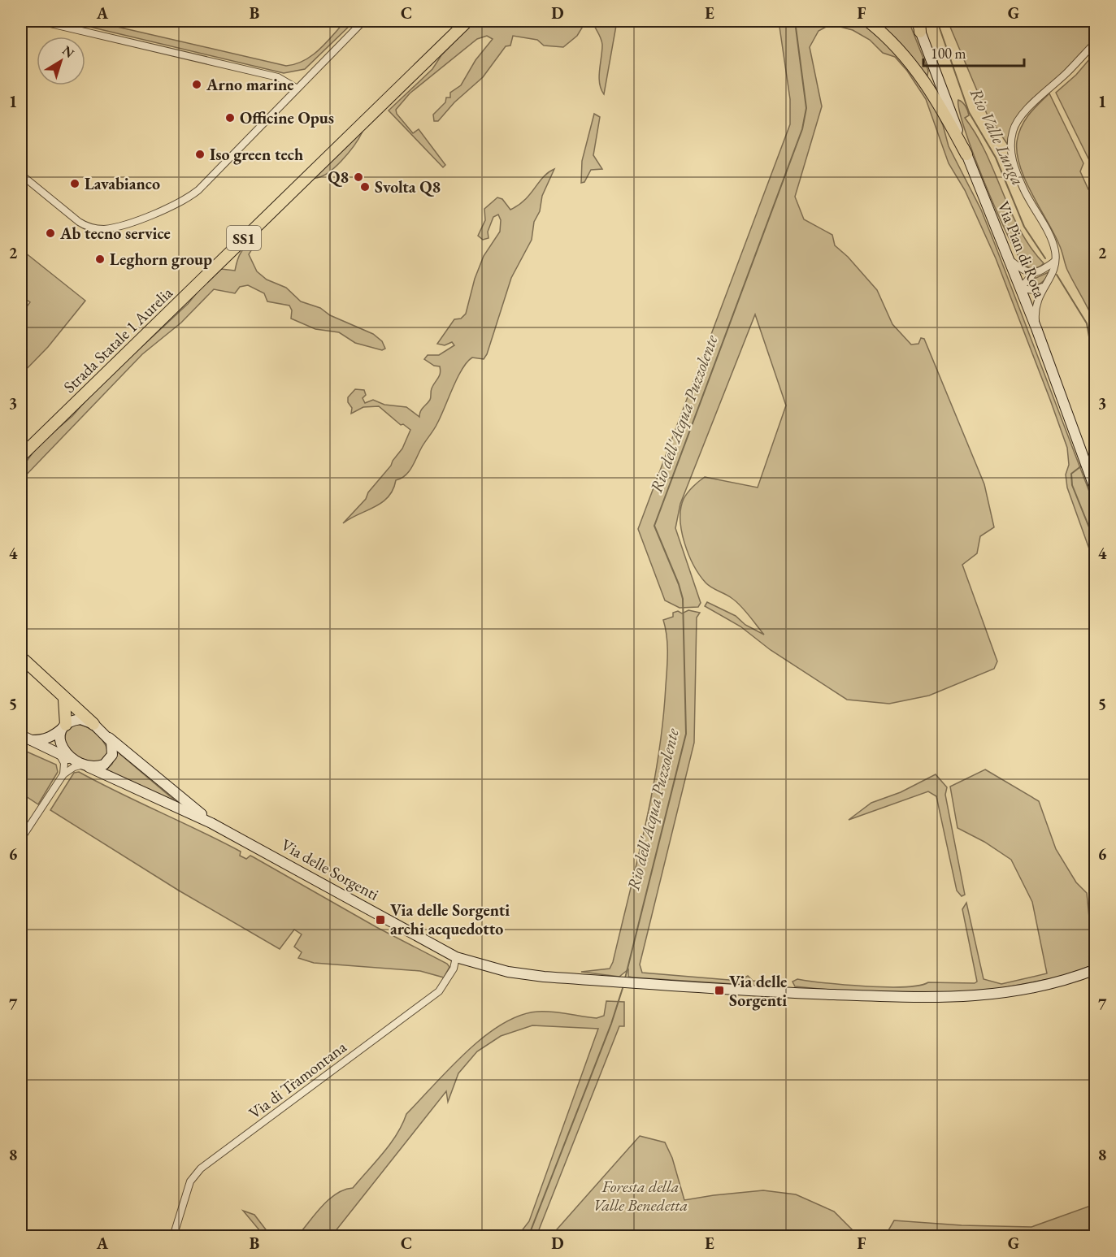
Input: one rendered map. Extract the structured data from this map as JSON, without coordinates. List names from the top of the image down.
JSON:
{
  "streets": {
    "highway": ["SS1", "Strada Statale 1 Aurelia"],
    "main road": ["Via Pian di Rota", "Via delle Sorgenti"],
    "street": ["Via di Tramontana"]
  },
  "crossings": [
    ["Via delle Sorgenti", "Via di Tramontana"]
  ],
  "water": ["Rio Valle Lunga", "Rio dell'Acqua Puzzolente"],
  "parks": ["Foresta della Valle Benedetta"],
  "places": {
    "other": [
      "Arno marine",
      "Officine Opus",
      "Iso green tech",
      "Q8",
      "Lavabianco",
      "Svolta Q8",
      "Ab tecno service",
      "Leghorn group"
    ],
    "transit": ["Via delle Sorgenti archi acquedotto", "Via delle Sorgenti"]
  },
  "scale_bar": "100 m",
  "north": "top right",
  "grid": {
    "columns": [
      "A",
      "B",
      "C",
      "D",
      "E",
      "F",
      "G"
    ],
    "rows": [
      "1",
      "2",
      "3",
      "4",
      "5",
      "6",
      "7",
      "8"
    ]
  }
}
